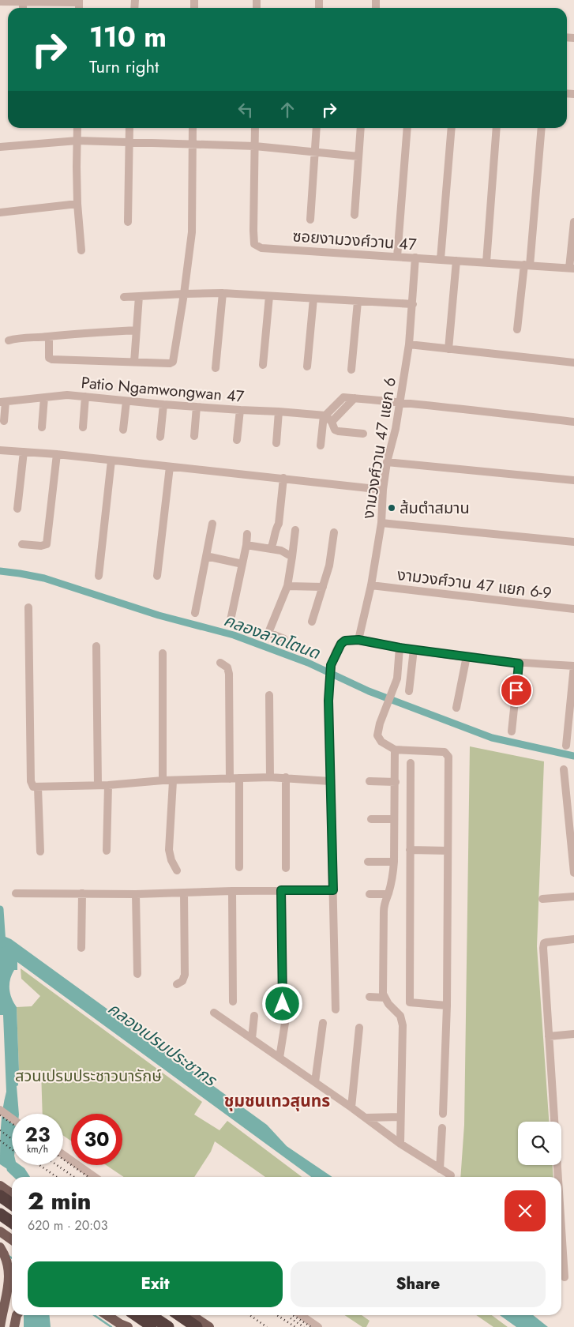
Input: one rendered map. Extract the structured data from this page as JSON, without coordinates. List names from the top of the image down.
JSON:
{
  "streets": {
    "street": [
      "ซอยงามวงศ์วาน 47",
      "Patio Ngamwongwan 47",
      "งามวงศ์วาน 47 แยก 6",
      "งามวงศ์วาน 47 แยก 6-9"
    ]
  },
  "crossings": [
    ["ซอยงามวงศ์วาน 47", "งามวงศ์วาน 47 แยก 6"],
    ["งามวงศ์วาน 47 แยก 6", "งามวงศ์วาน 47 แยก 6-9"]
  ],
  "districts": ["ชุมชนเทวสุนทร"],
  "water": ["คลองลาดโตนด", "คลองเปรมประชากร"],
  "parks": ["สวนเปรมประชาวนารักษ์"],
  "places": ["ส้มตำสมาน"],
  "page": {
    "turn": ["110 m", "Turn right"],
    "speed": "23 km/h",
    "limit": "30",
    "heading": ["2 min", "620 m · 20:03"],
    "buttons": ["Exit", "Share"]
  }
}
